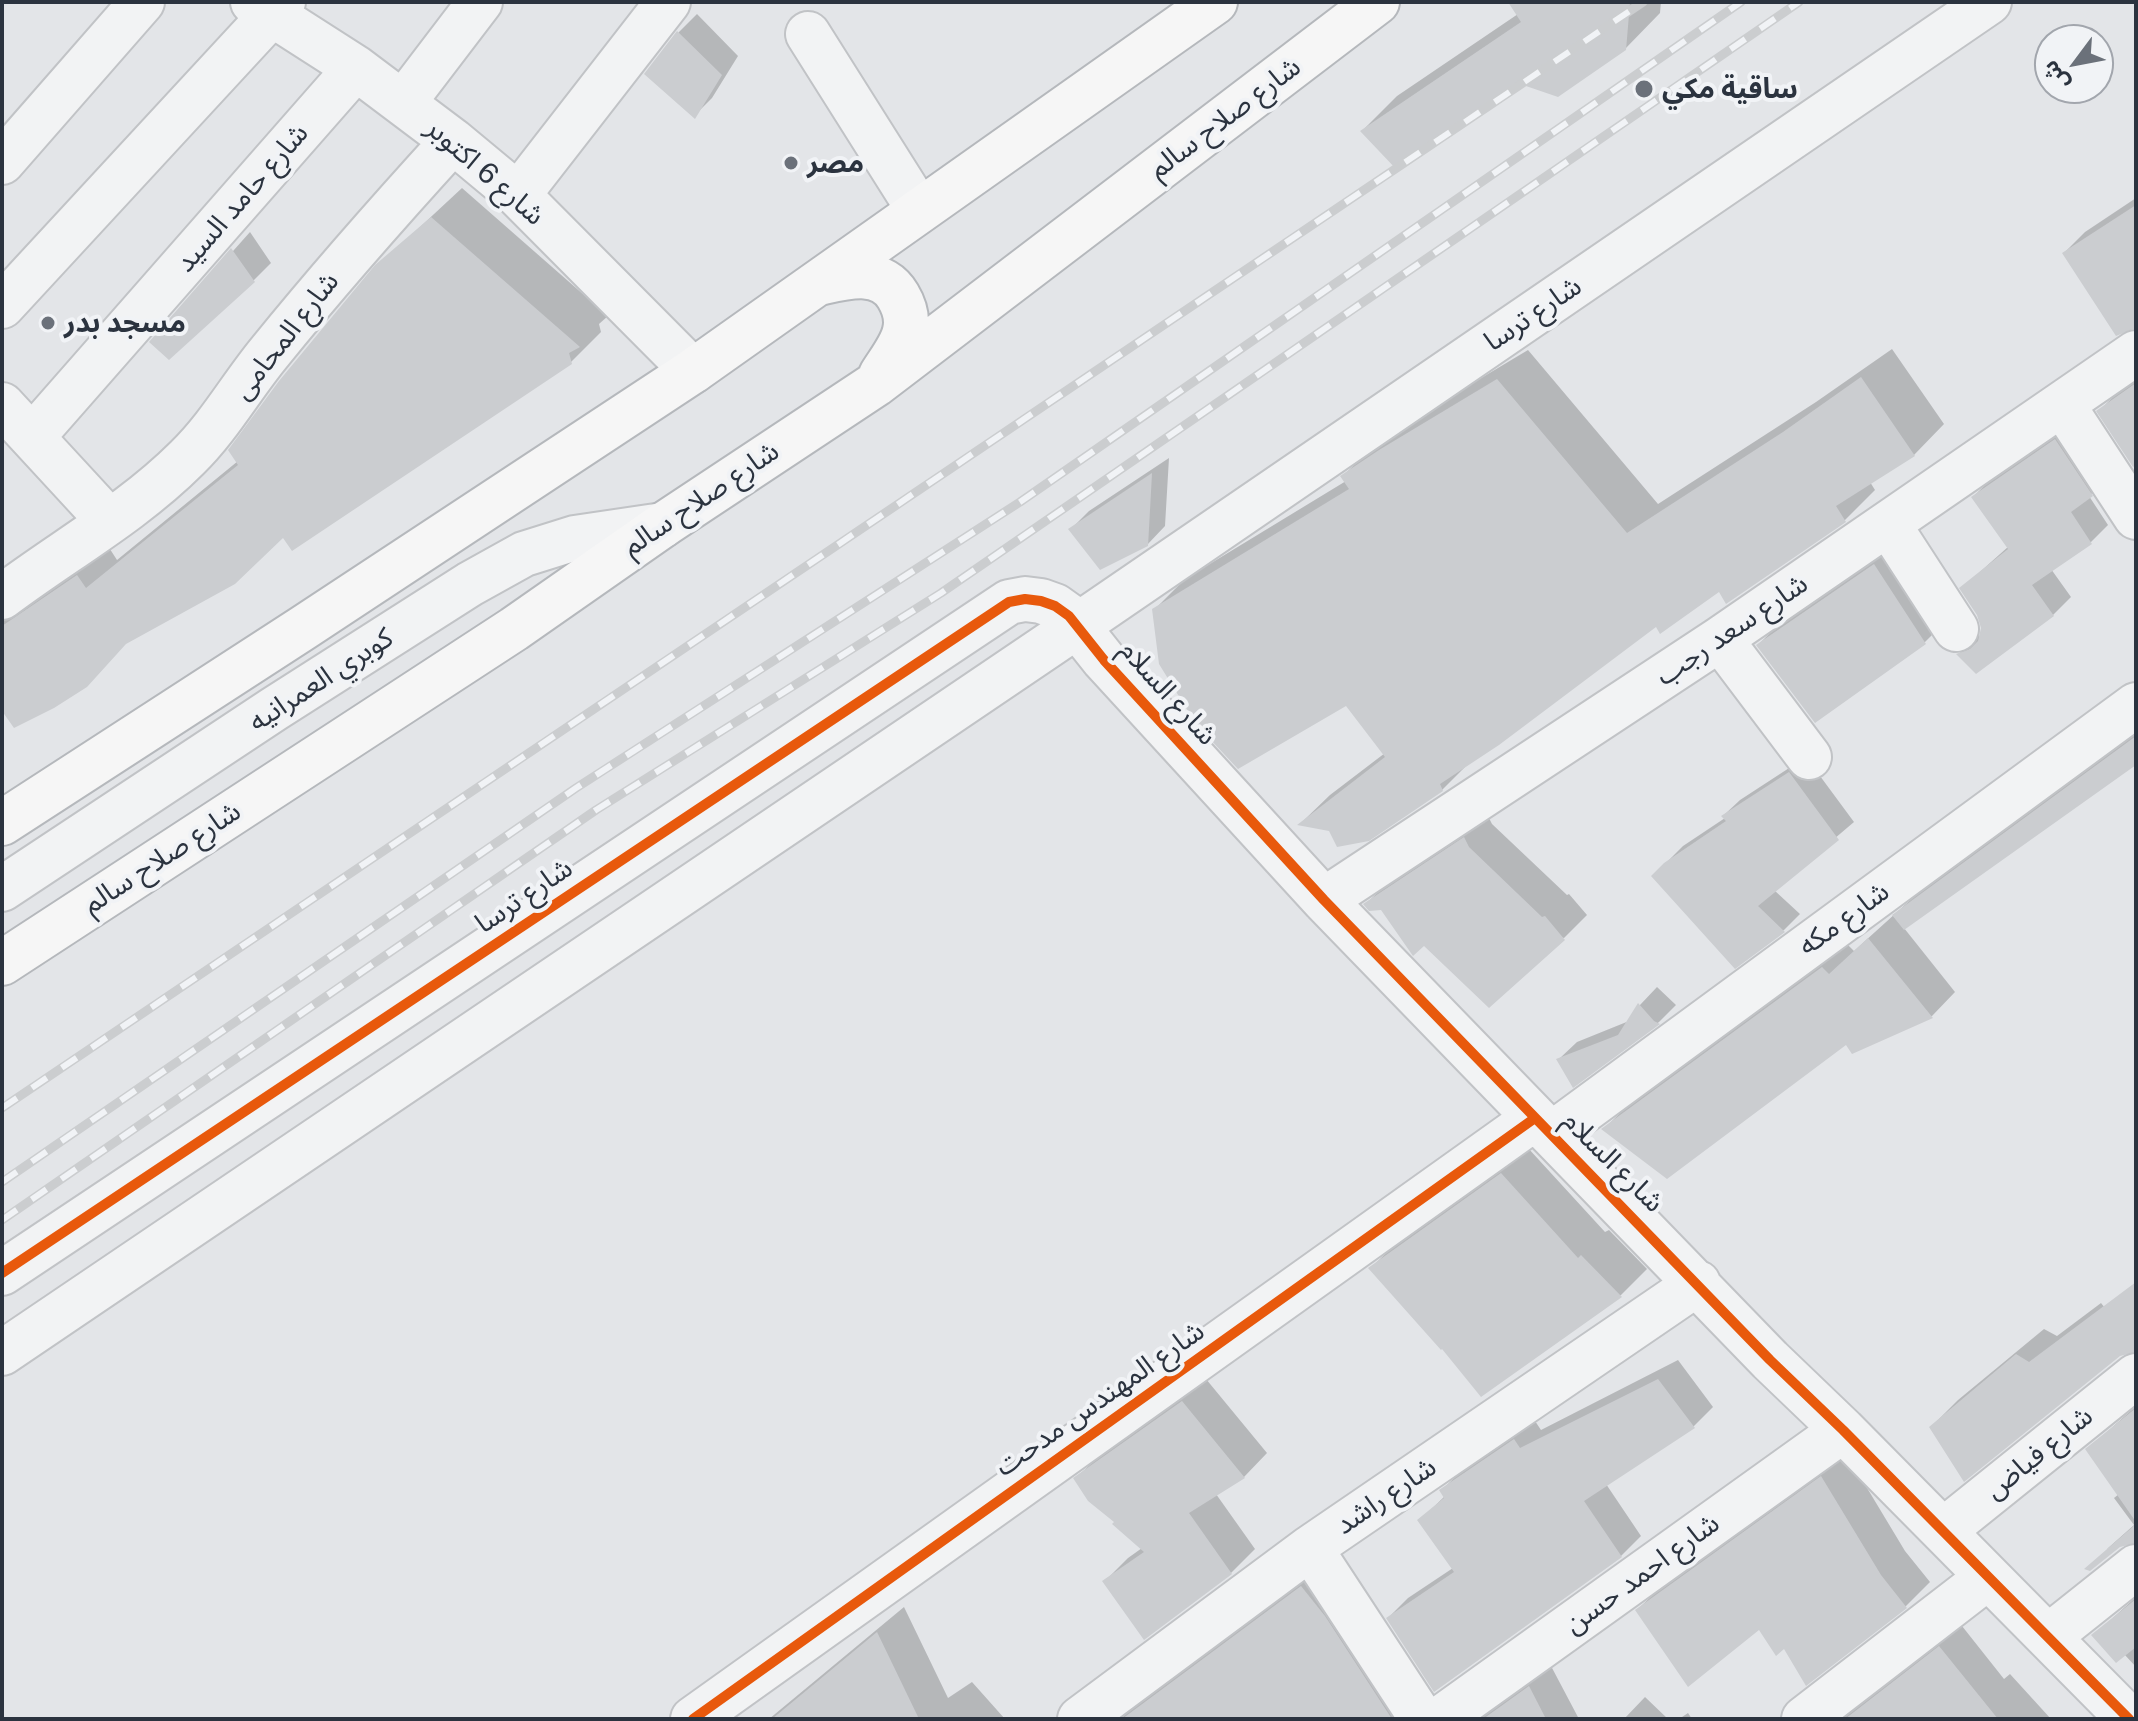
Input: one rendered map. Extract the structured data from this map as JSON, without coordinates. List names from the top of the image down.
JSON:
{
  "streets": {
    "highway": ["شارع صلاح سالم"],
    "street": [
      "شارع 6 اكتوبر",
      "شارع حامد السيد",
      "شارع ترسا",
      "شارع المحامى",
      "شارع سعد رجب",
      "كوبري العمرانيه",
      "شارع السلام",
      "شارع مكه",
      "شارع المهندس مدحت",
      "شارع فياض",
      "شارع راشد",
      "شارع احمد حسن"
    ]
  },
  "crossings": [
    ["شارع صلاح سالم", "كوبري العمرانيه"],
    ["شارع 6 اكتوبر", "شارع حامد السيد"],
    ["شارع 6 اكتوبر", "شارع المحامى"],
    ["شارع ترسا", "شارع السلام"],
    ["شارع سعد رجب", "شارع السلام"],
    ["شارع السلام", "شارع مكه"],
    ["شارع السلام", "شارع المهندس مدحت"],
    ["شارع السلام", "شارع فياض"],
    ["شارع السلام", "شارع راشد"],
    ["شارع السلام", "شارع احمد حسن"],
    ["شارع مكه", "شارع المهندس مدحت"]
  ],
  "places": ["ساقية مكي", "مصر", "مسجد بدر"],
  "north": "bottom left"
}
